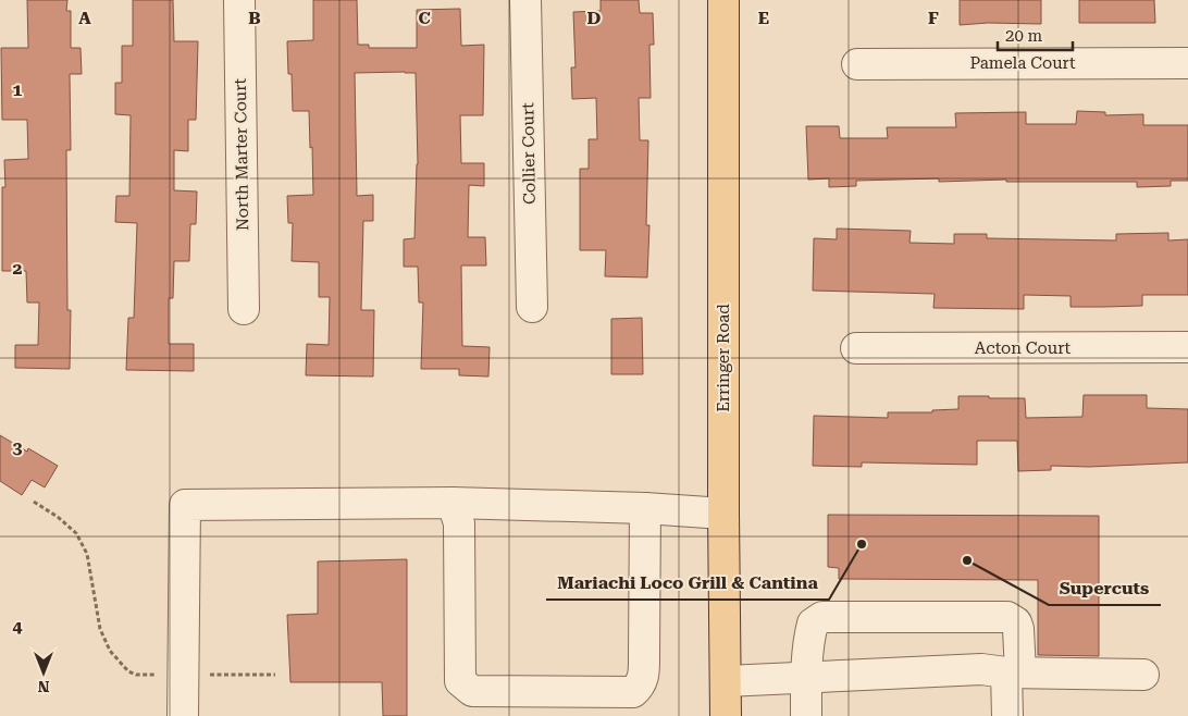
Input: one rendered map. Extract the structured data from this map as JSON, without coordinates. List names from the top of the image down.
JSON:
{
  "streets": {
    "main road": ["Erringer Road"],
    "street": [
      "Pamela Court",
      "Collier Court",
      "North Marter Court",
      "Acton Court"
    ]
  },
  "places": ["Mariachi Loco Grill & Cantina", "Supercuts"],
  "scale_bar": "20 m",
  "north": "bottom",
  "grid": {
    "columns": [
      "A",
      "B",
      "C",
      "D",
      "E",
      "F"
    ],
    "rows": [
      "1",
      "2",
      "3",
      "4"
    ]
  }
}
